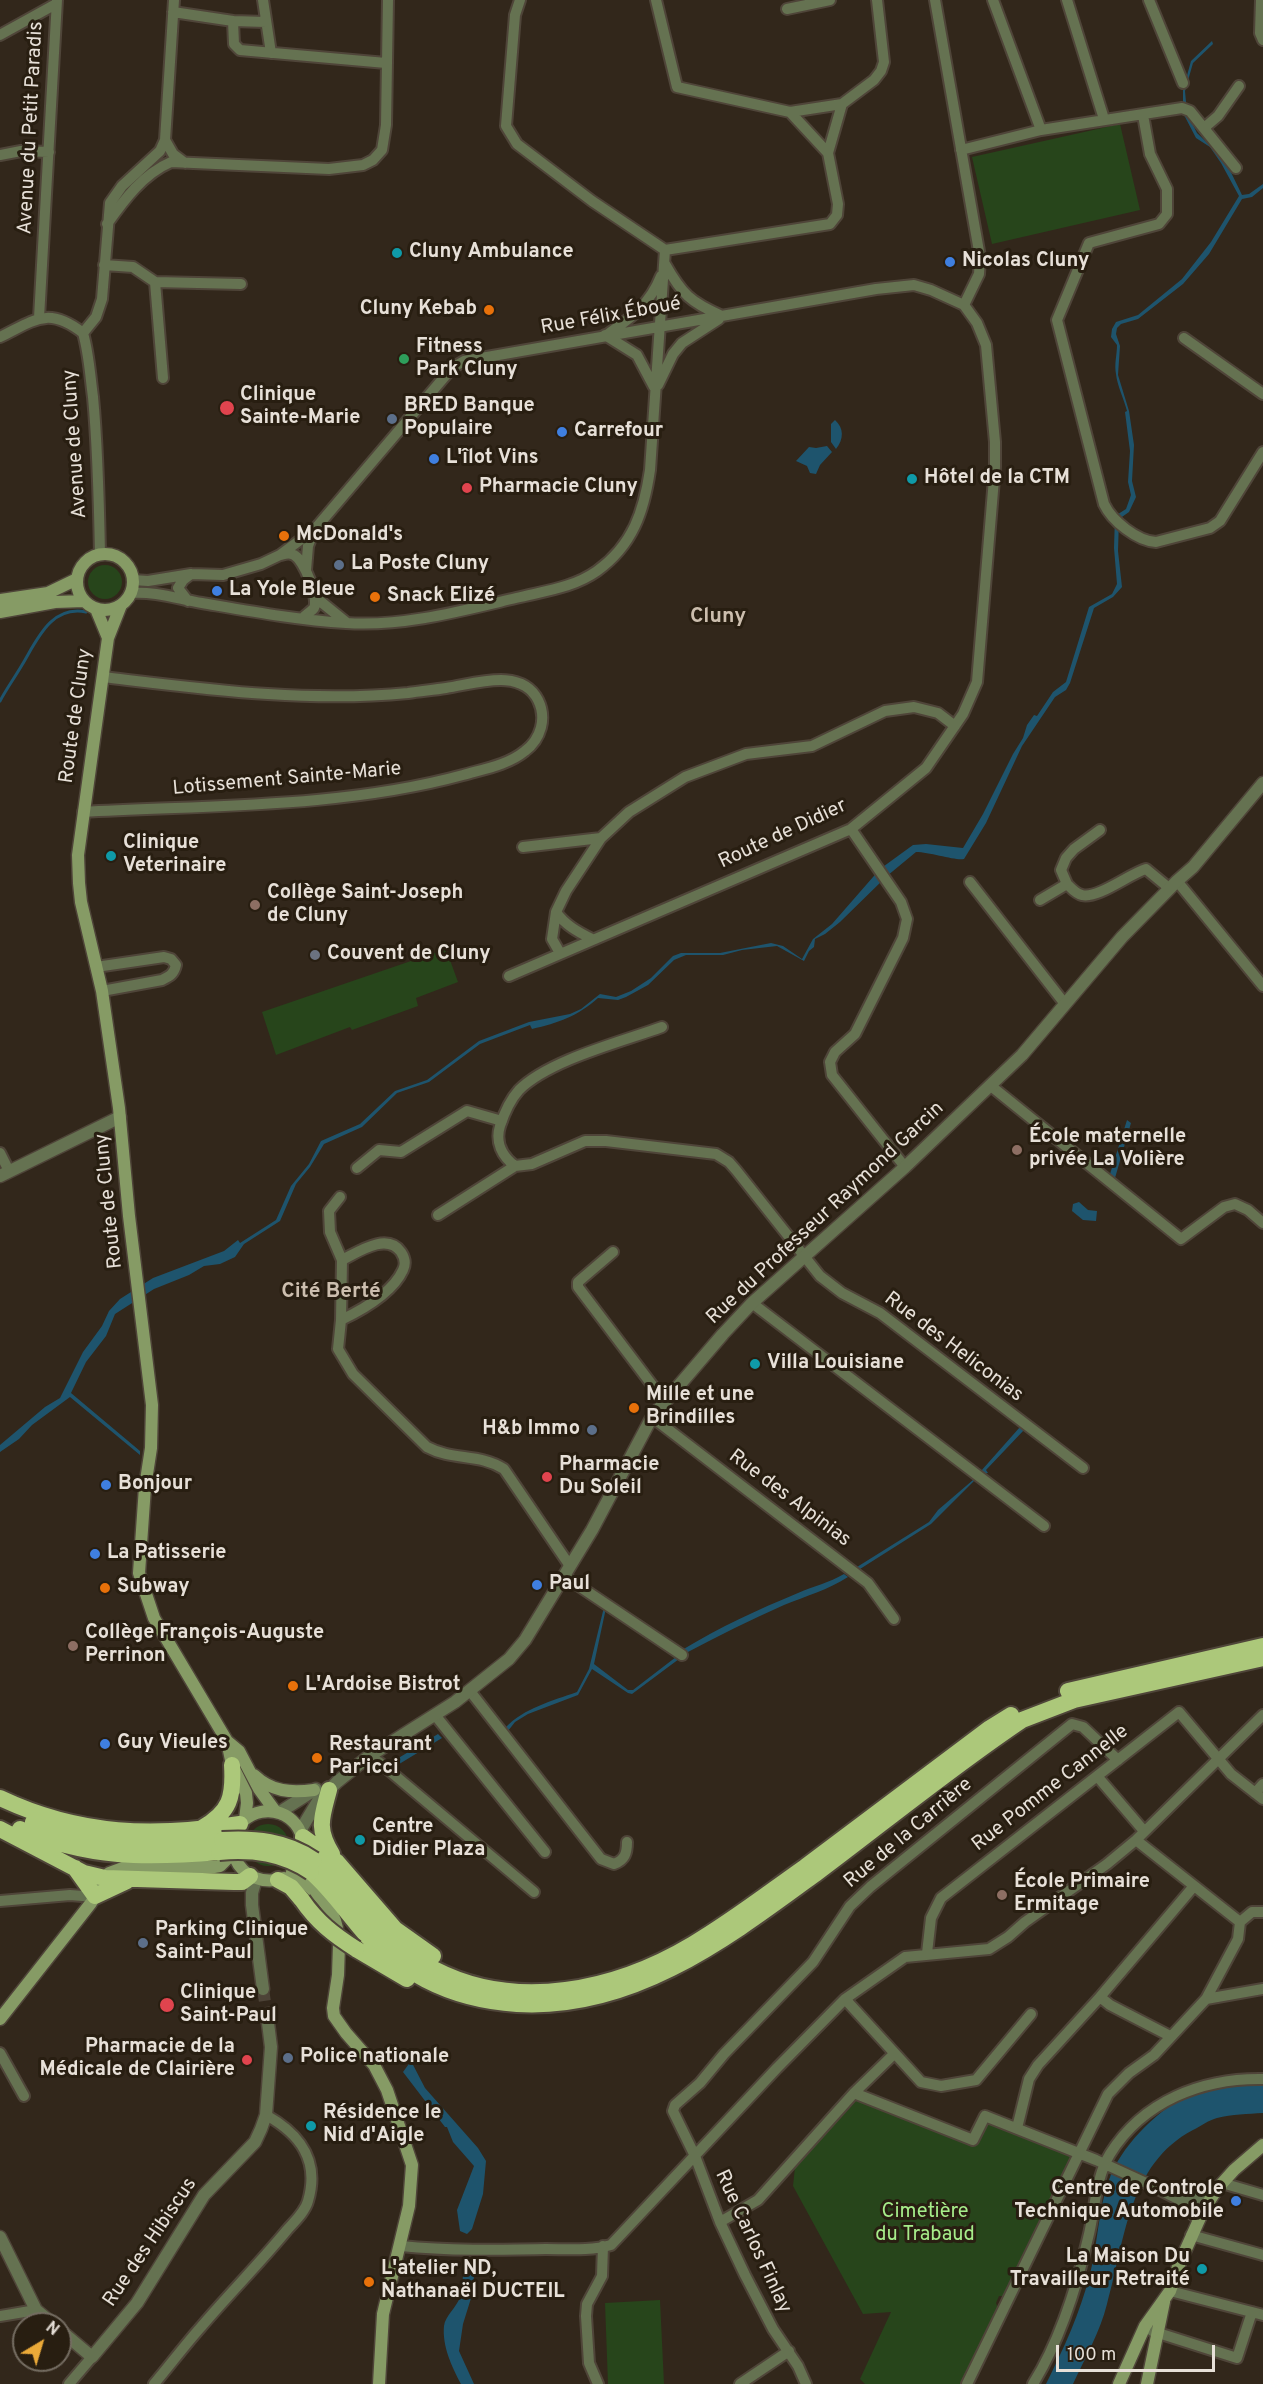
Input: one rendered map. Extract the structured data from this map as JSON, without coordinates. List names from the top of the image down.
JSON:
{
  "streets": {
    "main road": ["Route de Cluny"],
    "street": [
      "Avenue du Petit Paradis",
      "Rue Félix Éboué",
      "Avenue de Cluny",
      "Lotissement Sainte-Marie",
      "Route de Didier",
      "Rue du Professeur Raymond Garcin",
      "Rue des Heliconias",
      "Rue des Alpinias",
      "Rue Pomme Cannelle",
      "Rue de la Carrière",
      "Rue Carlos Finlay",
      "Rue des Hibiscus"
    ]
  },
  "crossings": [
    ["Rue Félix Éboué", "Avenue de Cluny"],
    ["Rue Félix Éboué", "Route de Cluny"],
    ["Rue Félix Éboué", "Route de Didier"],
    ["Avenue de Cluny", "Route de Cluny"],
    ["Route de Cluny", "Lotissement Sainte-Marie"],
    ["Route de Cluny", "Rue du Professeur Raymond Garcin"],
    ["Rue du Professeur Raymond Garcin", "Rue des Heliconias"],
    ["Rue du Professeur Raymond Garcin", "Rue des Alpinias"],
    ["Rue Pomme Cannelle", "Rue de la Carrière"],
    ["Rue de la Carrière", "Rue Carlos Finlay"]
  ],
  "districts": ["Cluny", "Cité Berté"],
  "parks": ["Cimetière du Trabaud"],
  "places": [
    "Cluny Ambulance",
    "Nicolas Cluny",
    "Cluny Kebab",
    "Fitness Park Cluny",
    "Clinique Sainte-Marie",
    "BRED Banque Populaire",
    "Carrefour",
    "L'îlot Vins",
    "Hôtel de la CTM",
    "Pharmacie Cluny",
    "McDonald's",
    "La Poste Cluny",
    "La Yole Bleue",
    "Snack Elizé",
    "Clinique Veterinaire",
    "Collège Saint-Joseph de Cluny",
    "Couvent de Cluny",
    "École maternelle privée La Volière",
    "Villa Louisiane",
    "Mille et une Brindilles",
    "H&b Immo",
    "Pharmacie Du Soleil",
    "Bonjour",
    "La Patisserie",
    "Paul",
    "Subway",
    "Collège François-Auguste Perrinon",
    "L'Ardoise Bistrot",
    "Guy Vieules",
    "Restaurant Par'icci",
    "Centre Didier Plaza",
    "École Primaire Ermitage",
    "Parking Clinique Saint-Paul",
    "Clinique Saint-Paul",
    "Police nationale",
    "Pharmacie de la Médicale de Clairière",
    "Résidence le Nid d'Aigle",
    "Centre de Controle Technique Automobile",
    "La Maison Du Travailleur Retraité",
    "L'atelier ND, Nathanaël DUCTEIL"
  ],
  "scale_bar": "100 m",
  "north": "top right"
}
